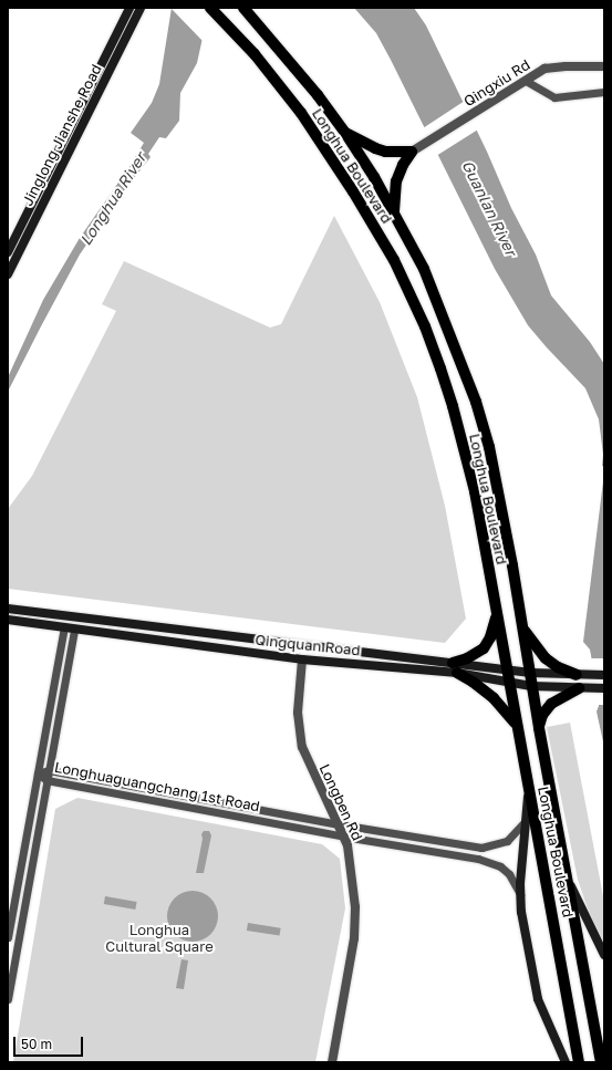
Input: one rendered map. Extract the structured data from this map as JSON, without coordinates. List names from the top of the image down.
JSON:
{
  "streets": {
    "main road": ["Jinglong Jianshe Road", "Longhua Boulevard", "Qingquan Road"],
    "street": ["Qingxiu Rd", "Longhuaguangchang 1st Road", "Longben Rd"]
  },
  "crossings": [
    ["Longhua Boulevard", "Qingquan Road"],
    ["Qingquan Road", "Longben Rd"],
    ["Longhuaguangchang 1st Road", "Longben Rd"]
  ],
  "water": ["Longhua River", "Guanlan River"],
  "parks": ["Longhua Cultural Square"],
  "scale_bar": "50 m"
}
